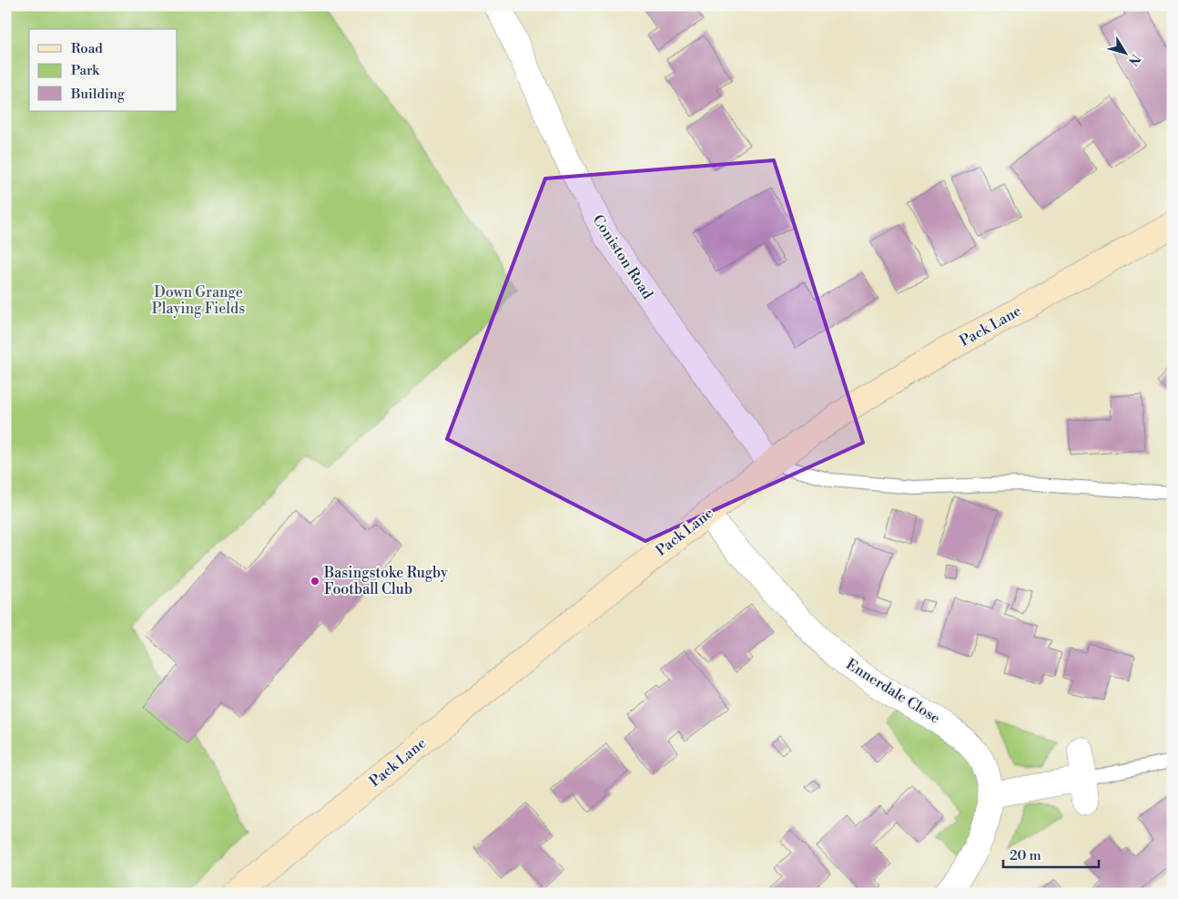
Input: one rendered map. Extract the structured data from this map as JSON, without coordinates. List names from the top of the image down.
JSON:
{
  "streets": {
    "street": ["Coniston Road", "Pack Lane", "Ennerdale Close"]
  },
  "crossings": [
    ["Coniston Road", "Pack Lane"],
    ["Pack Lane", "Ennerdale Close"]
  ],
  "parks": ["Down Grange Playing Fields"],
  "places": ["Basingstoke Rugby Football Club"],
  "legend": ["Road", "Park", "Building"],
  "scale_bar": "20 m",
  "north": "bottom right"
}
